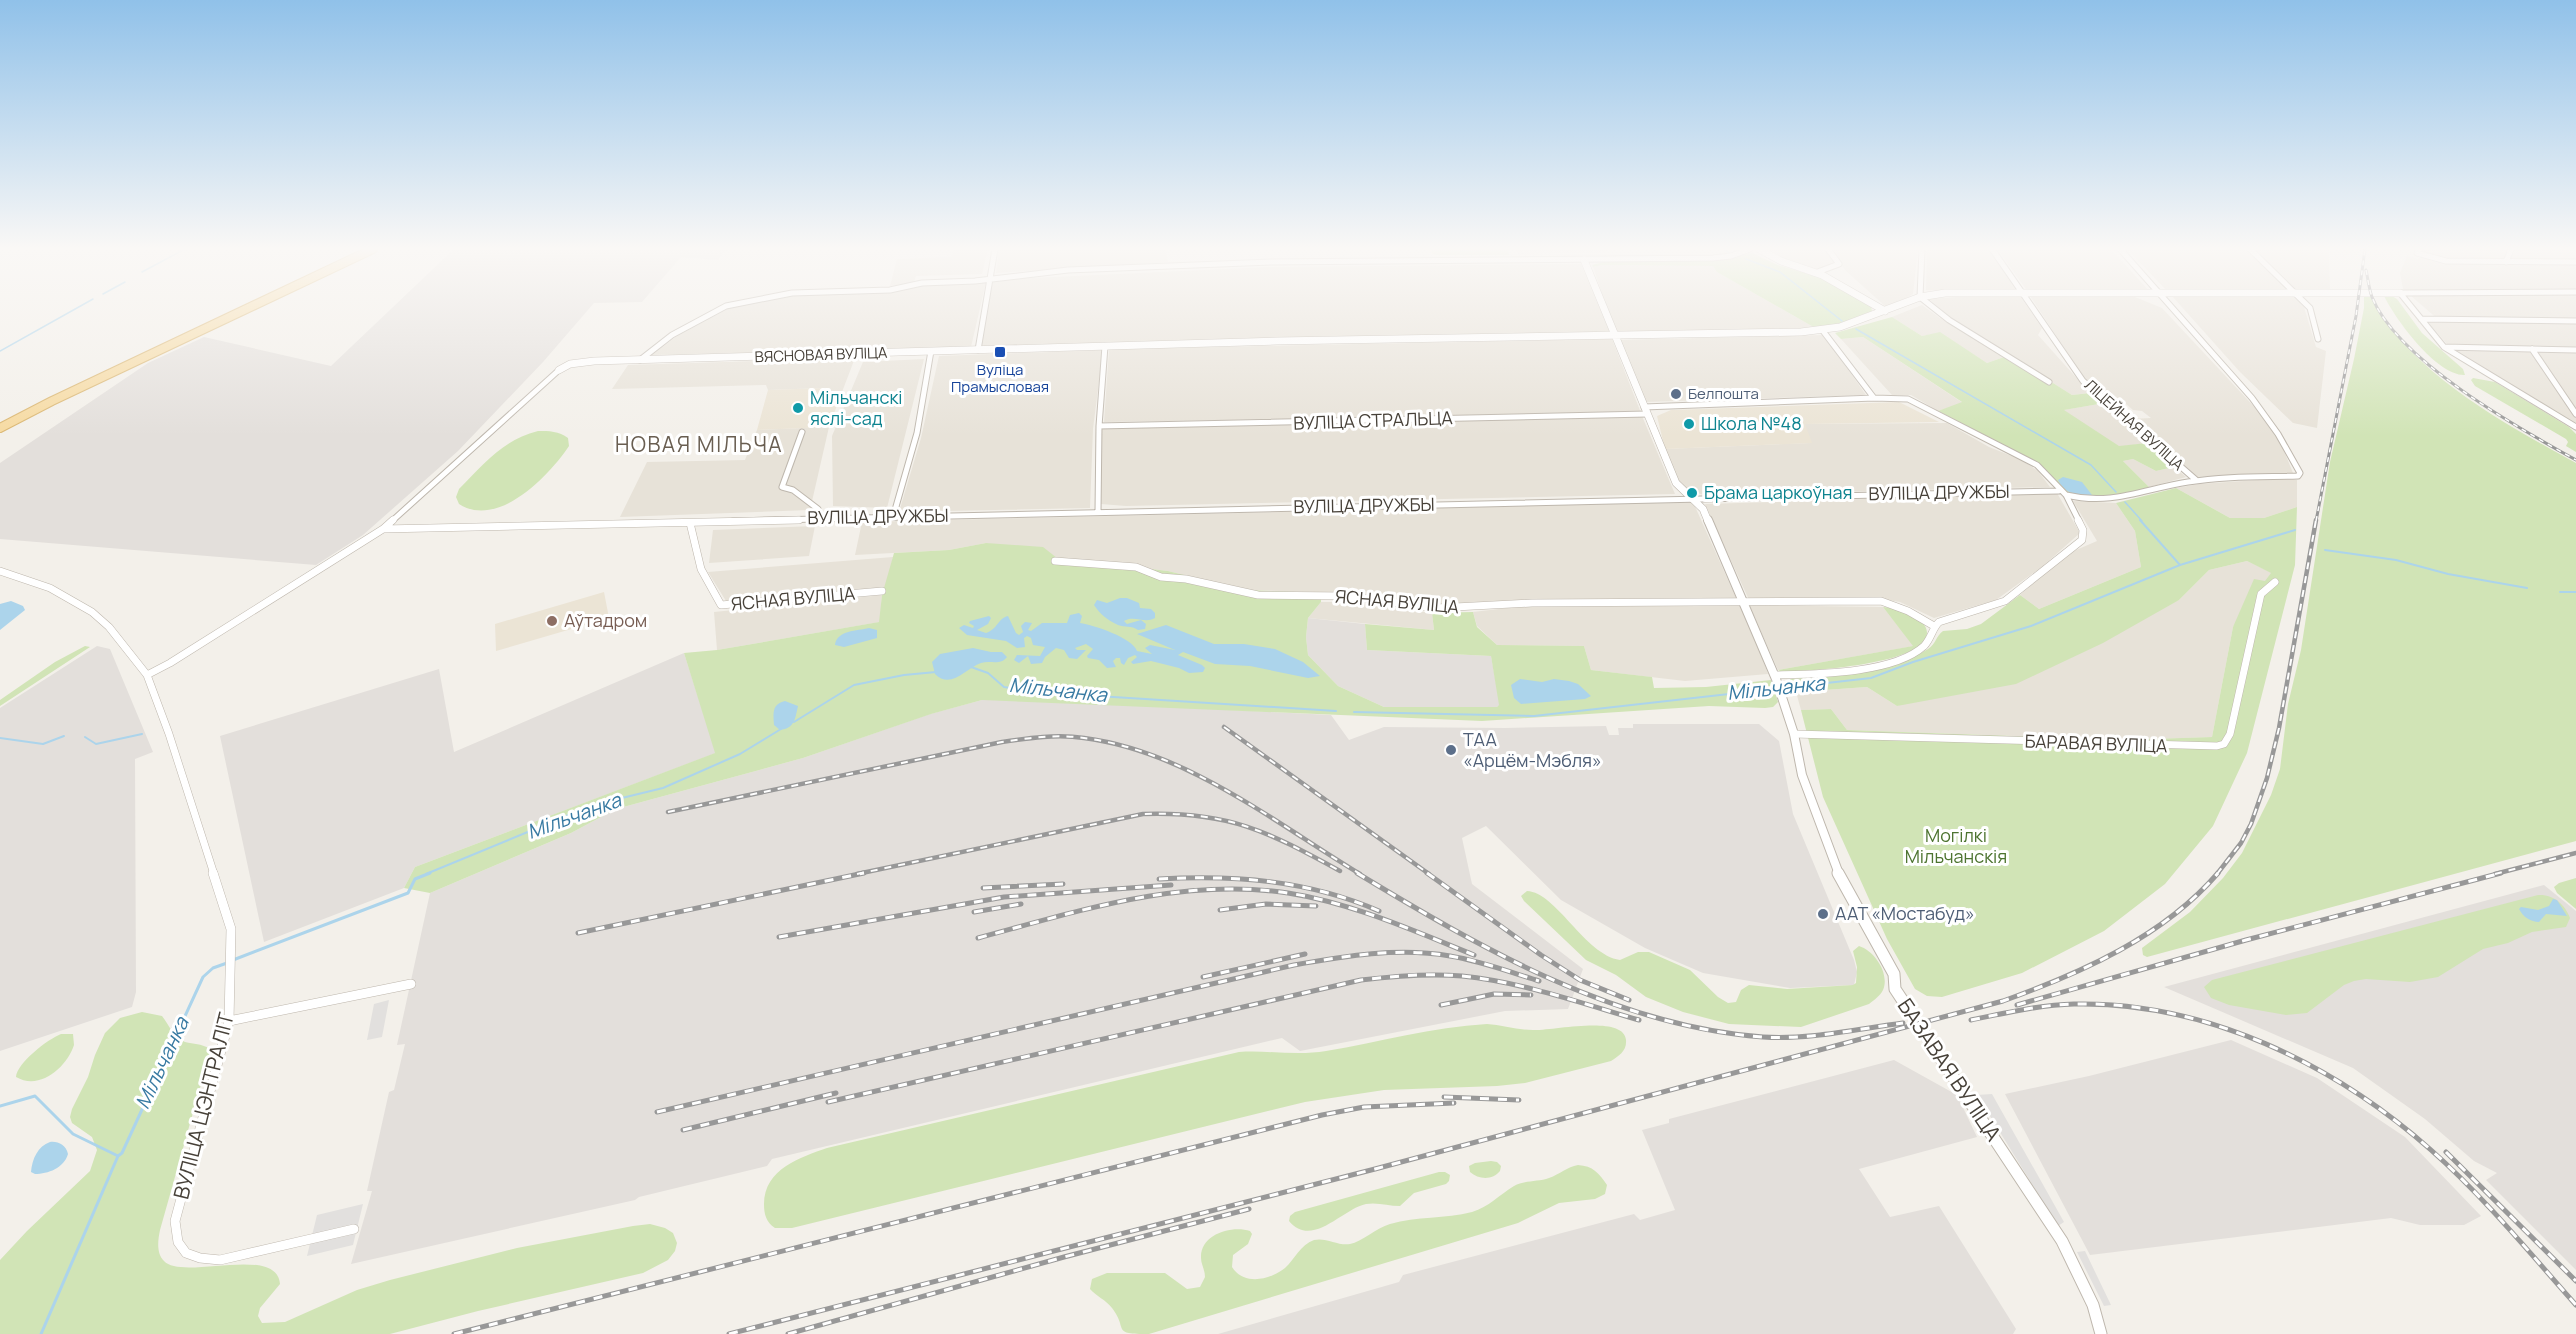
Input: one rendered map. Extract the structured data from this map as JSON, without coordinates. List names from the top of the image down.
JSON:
{
  "streets": {
    "street": [
      "ВЯСНОВАЯ ВУЛІЦА",
      "ВУЛІЦА СТРАЛЬЦА",
      "ЛІЦЕЙНАЯ ВУЛІЦА",
      "ВУЛІЦА ДРУЖБЫ",
      "ЯСНАЯ ВУЛІЦА",
      "БАРАВАЯ ВУЛІЦА",
      "БАЗАВАЯ ВУЛІЦА",
      "ВУЛІЦА ЦЭНТРАЛІТ"
    ]
  },
  "crossings": [
    ["ВЯСНОВАЯ ВУЛІЦА", "БАЗАВАЯ ВУЛІЦА"],
    ["ВУЛІЦА СТРАЛЬЦА", "БАЗАВАЯ ВУЛІЦА"],
    ["ЛІЦЕЙНАЯ ВУЛІЦА", "ВУЛІЦА ДРУЖБЫ"],
    ["ВУЛІЦА ДРУЖБЫ", "ЯСНАЯ ВУЛІЦА"],
    ["ВУЛІЦА ДРУЖБЫ", "БАЗАВАЯ ВУЛІЦА"],
    ["ЯСНАЯ ВУЛІЦА", "БАЗАВАЯ ВУЛІЦА"],
    ["БАРАВАЯ ВУЛІЦА", "БАЗАВАЯ ВУЛІЦА"]
  ],
  "districts": ["НОВАЯ МІЛЬЧА"],
  "water": ["Мільчанка"],
  "parks": ["Могілкі Мільчанскія"],
  "places": {
    "transit": ["Вуліца Прамысловая"],
    "other": [
      "Белпошта",
      "Мільчанскі яслі-сад",
      "Школа №48",
      "Брама царкоўная",
      "Аўтадром",
      "ТАА «Арцём-Мэбля»",
      "ААТ «Мостабуд»"
    ]
  }
}
